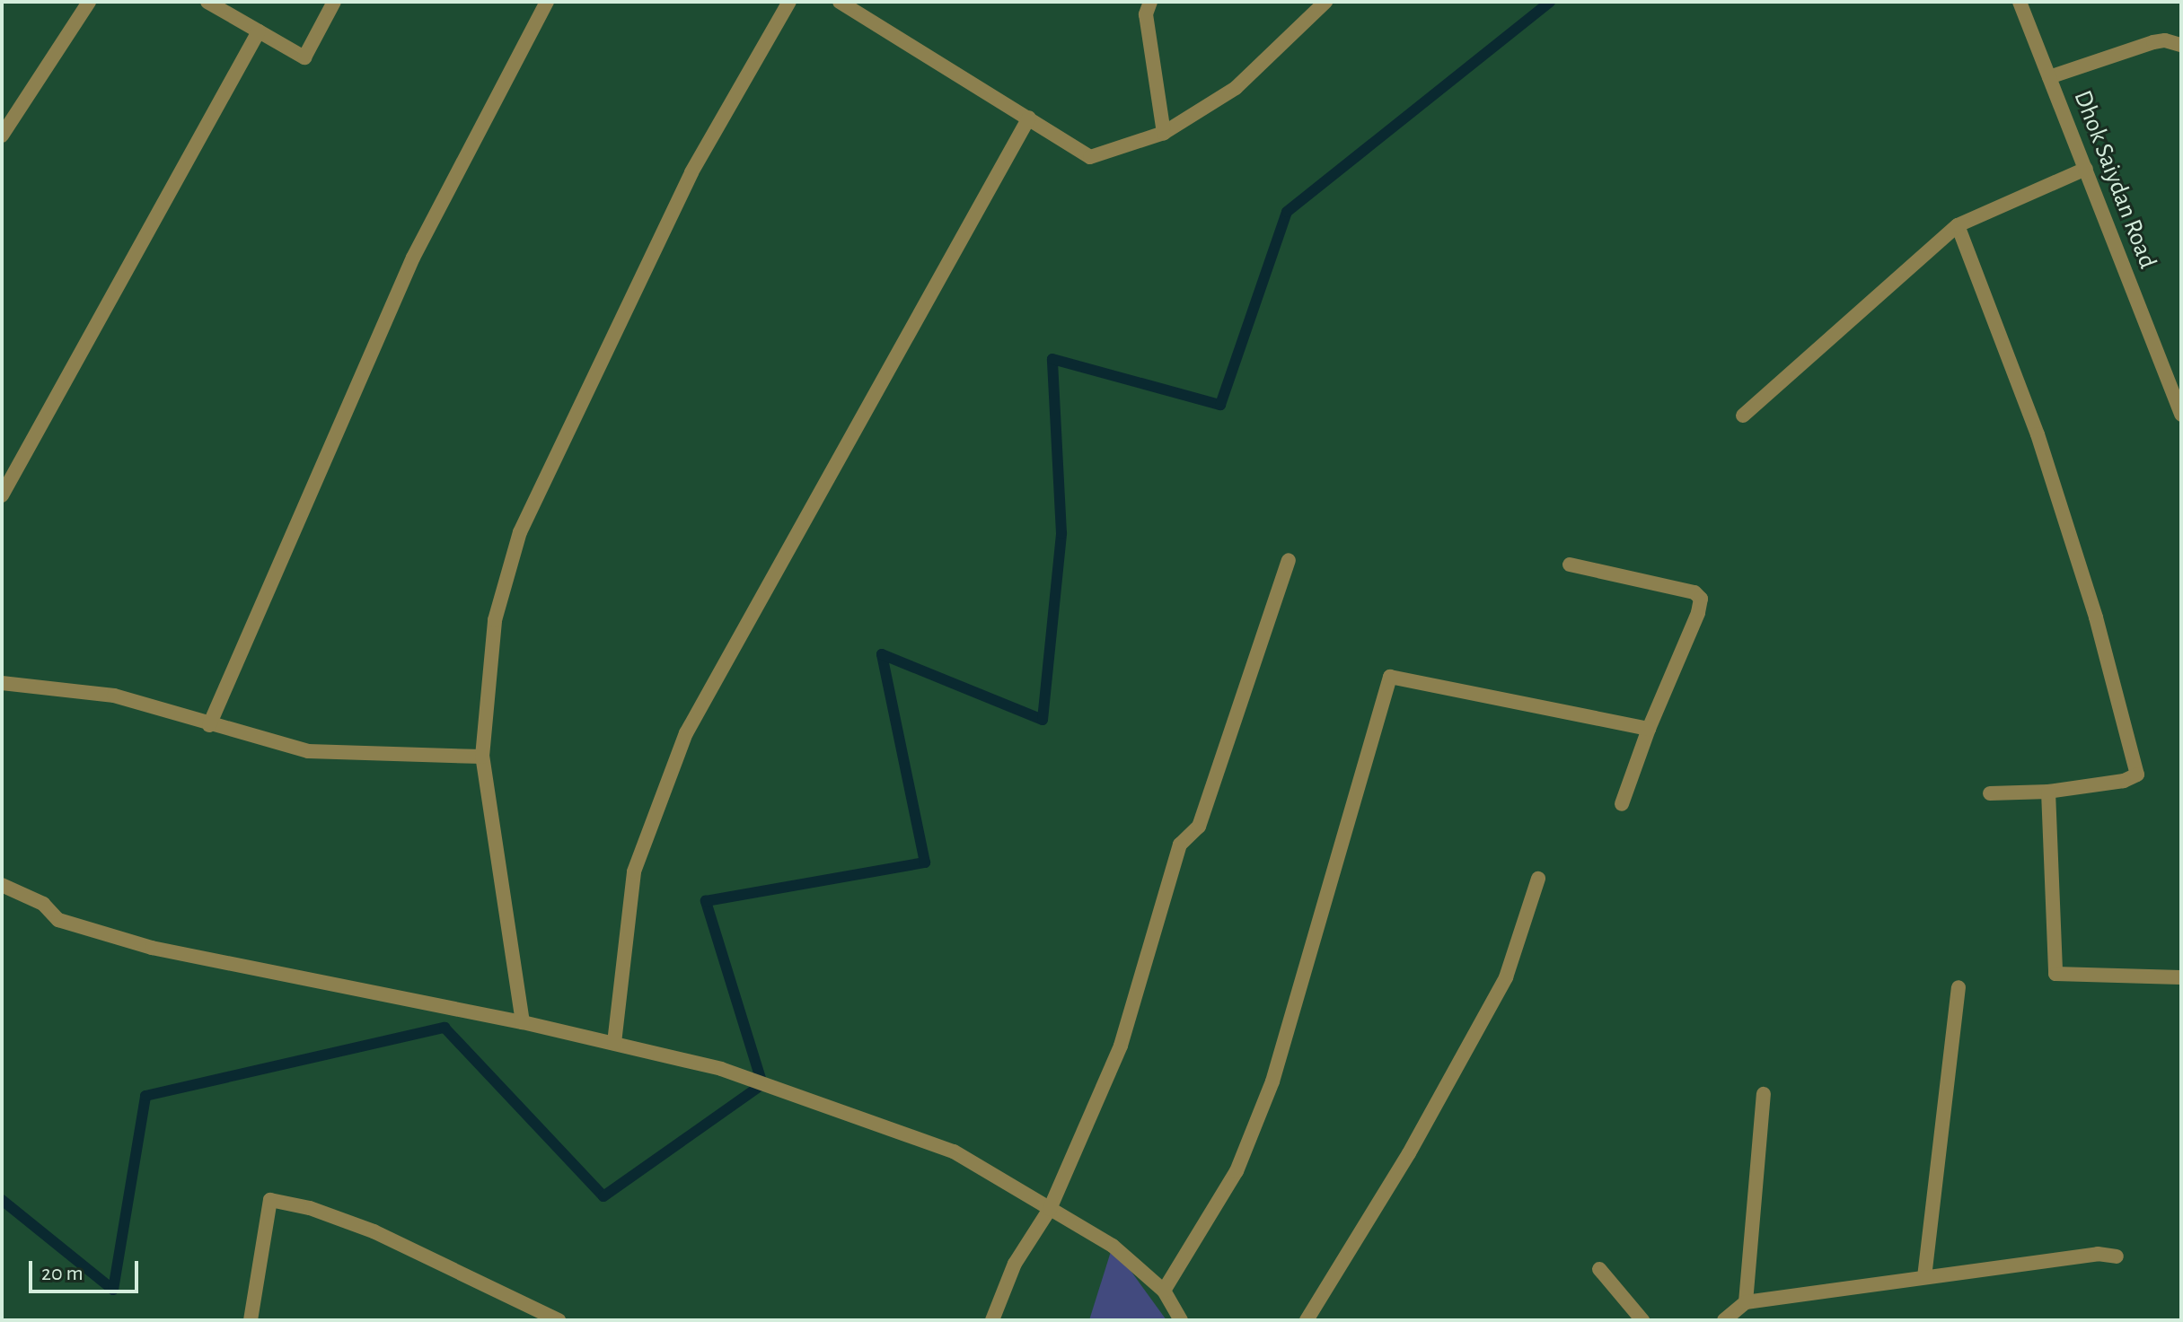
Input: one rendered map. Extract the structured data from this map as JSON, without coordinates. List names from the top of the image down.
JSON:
{
  "streets": {
    "street": ["Dhok Saiydan Road"]
  },
  "scale_bar": "20 m"
}
